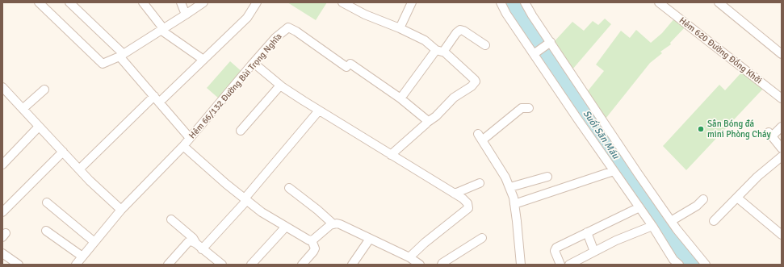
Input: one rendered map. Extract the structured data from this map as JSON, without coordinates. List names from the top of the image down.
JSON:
{
  "streets": {
    "street": ["Hẻm 620 Đường Đồng Khởi", "Hẻm 66/132 Đường Bùi Trọng Nghĩa"]
  },
  "water": ["Suối Săn Máu"],
  "places": ["Sân Bóng đá mini Phòng Cháy"]
}
